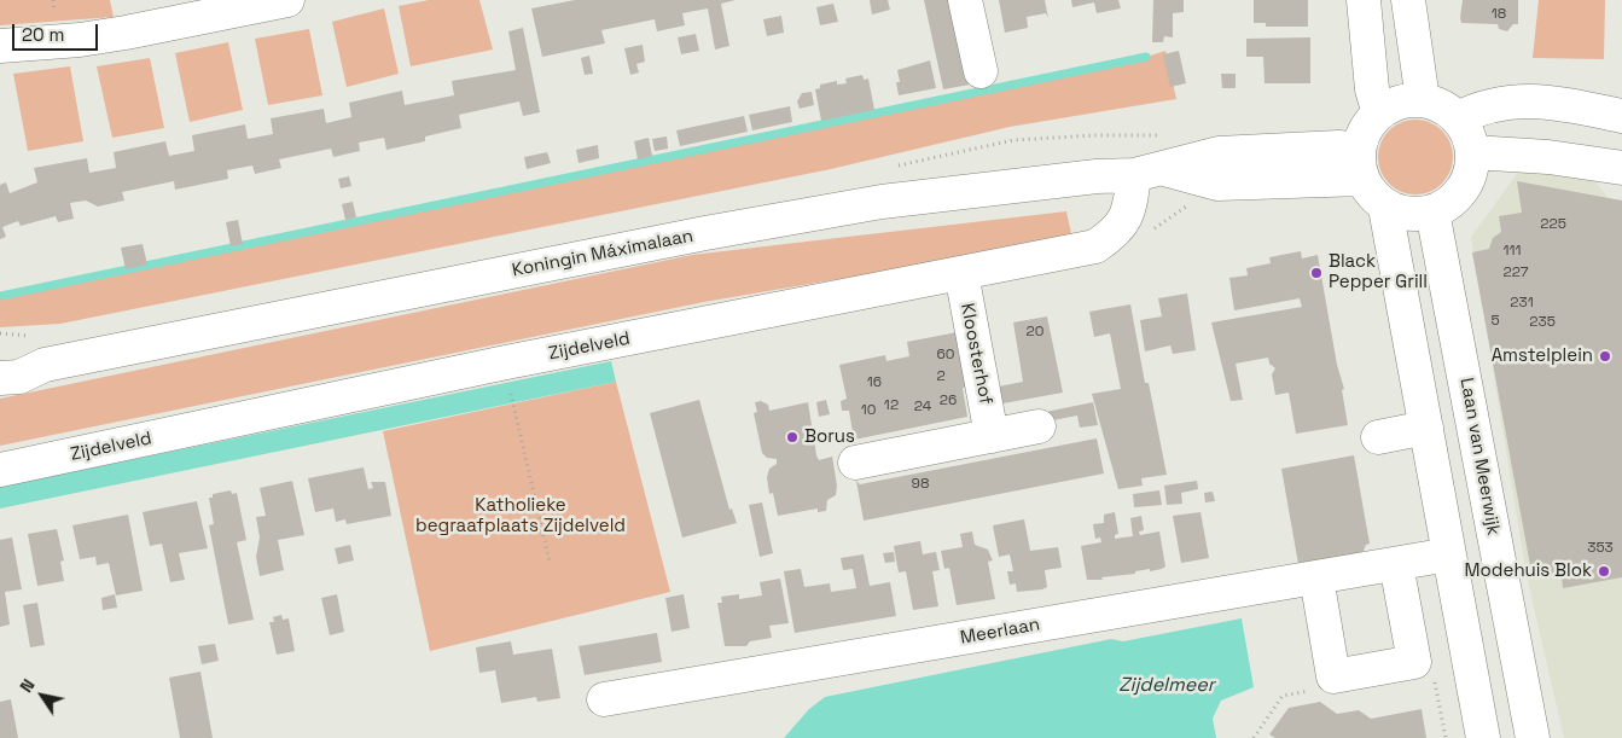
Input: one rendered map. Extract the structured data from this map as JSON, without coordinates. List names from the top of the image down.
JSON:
{
  "streets": {
    "street": [
      "Koningin Máximalaan",
      "Zijdelveld",
      "Kloosterhof",
      "Laan van Meerwijk",
      "Meerlaan"
    ]
  },
  "crossings": [
    ["Koningin Máximalaan", "Zijdelveld"],
    ["Koningin Máximalaan", "Laan van Meerwijk"],
    ["Zijdelveld", "Kloosterhof"]
  ],
  "water": ["Zijdelmeer"],
  "parks": ["Katholieke begraafplaats Zijdelveld"],
  "places": [
    "Black Pepper Grill",
    "Amstelplein",
    "Borus",
    "Modehuis Blok"
  ],
  "house_numbers": [
    "18",
    "225",
    "111",
    "227",
    "231",
    "5",
    "235",
    "20",
    "60",
    "2",
    "16",
    "26",
    "12",
    "24",
    "10",
    "98",
    "353"
  ],
  "scale_bar": "20 m",
  "north": "top left"
}
